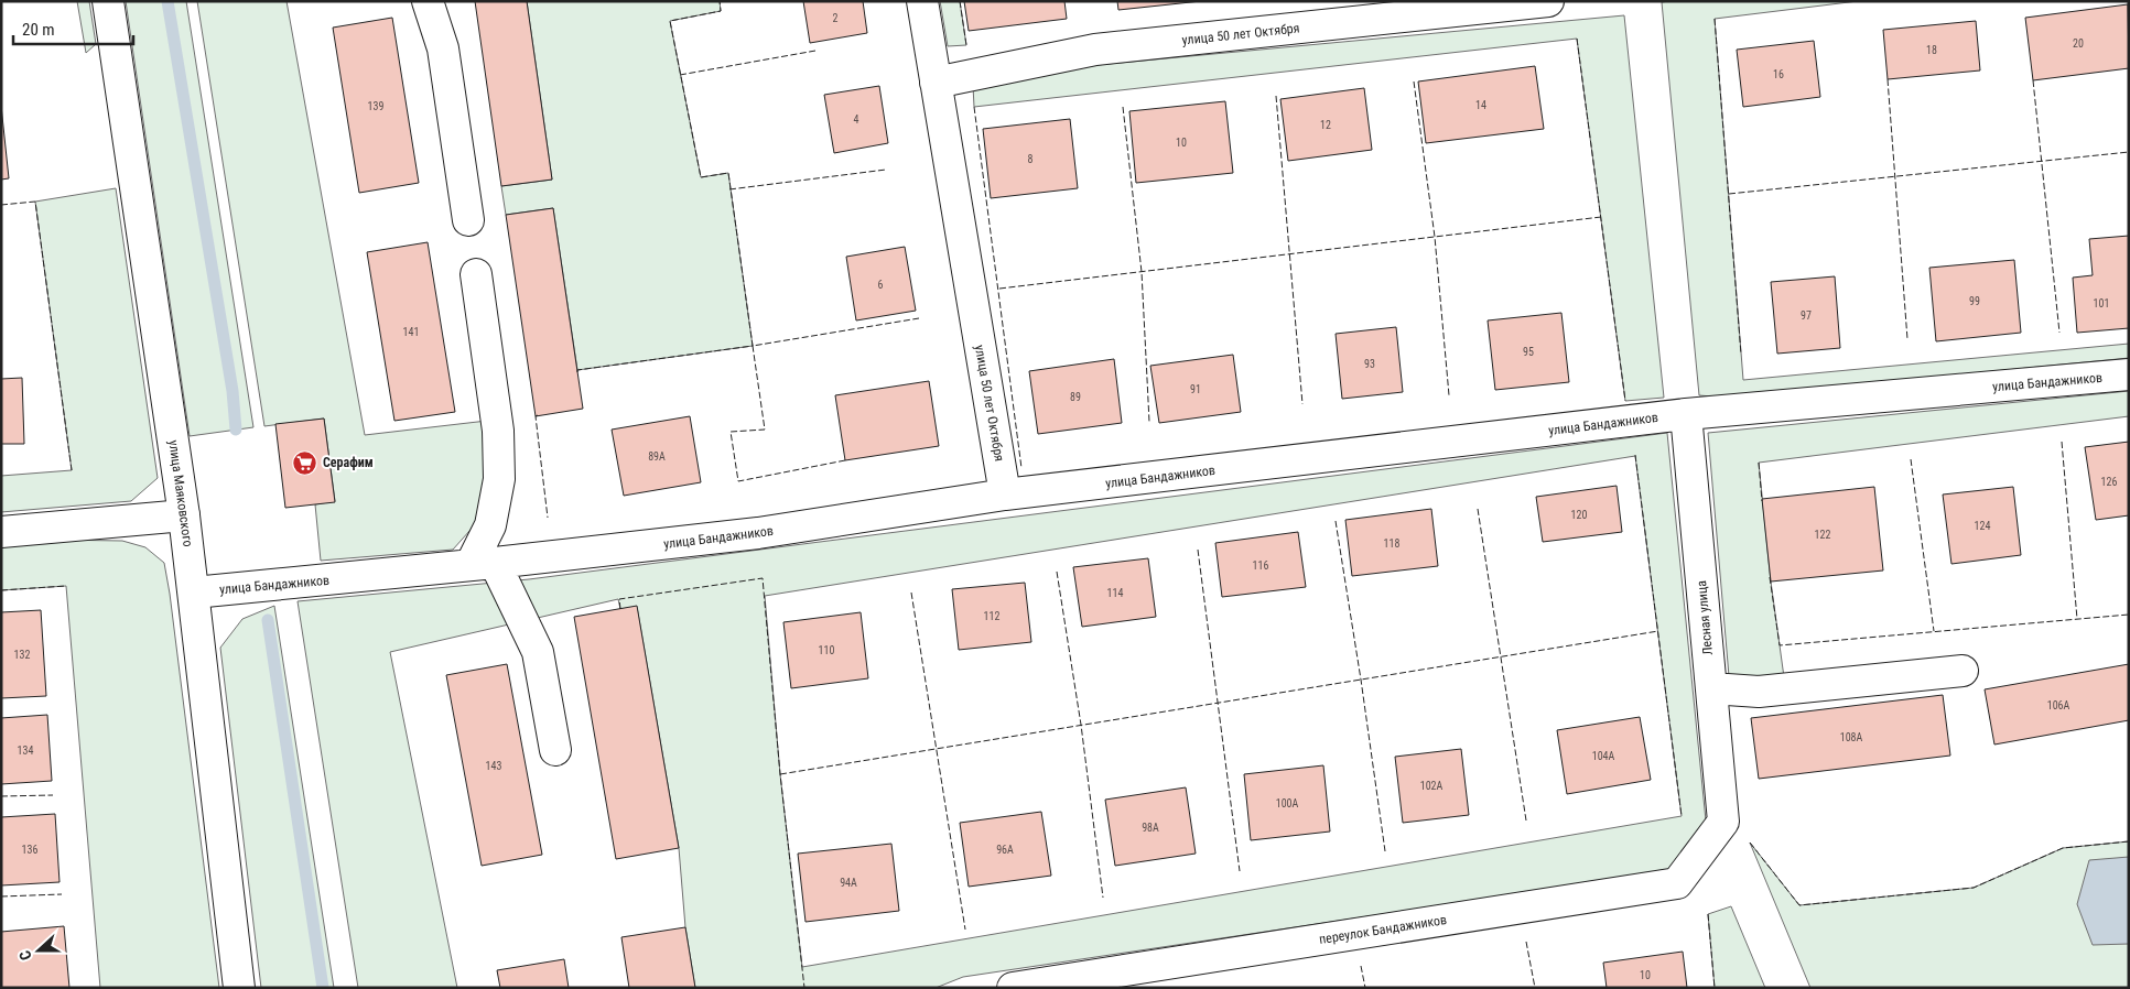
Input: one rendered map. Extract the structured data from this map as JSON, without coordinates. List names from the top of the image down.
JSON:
{
  "streets": {
    "street": [
      "улица 50 лет Октября",
      "улица Бандажников",
      "улица Маяковского",
      "Лесная улица",
      "переулок Бандажников"
    ]
  },
  "crossings": [
    ["улица 50 лет Октября", "улица Бандажников"],
    ["улица Бандажников", "улица Маяковского"],
    ["улица Бандажников", "Лесная улица"],
    ["Лесная улица", "переулок Бандажников"]
  ],
  "places": {
    "supermarket": ["Серафим"]
  },
  "house_numbers": [
    "2",
    "20",
    "18",
    "16",
    "14",
    "139",
    "4",
    "12",
    "10",
    "8",
    "6",
    "99",
    "101",
    "97",
    "141",
    "95",
    "93",
    "91",
    "89",
    "89А",
    "126",
    "120",
    "124",
    "122",
    "118",
    "116",
    "114",
    "112",
    "110",
    "132",
    "106А",
    "108А",
    "134",
    "104А",
    "143",
    "102А",
    "100А",
    "98А",
    "136",
    "96А",
    "94А",
    "10"
  ],
  "scale_bar": "20 m",
  "north": "left"
}
